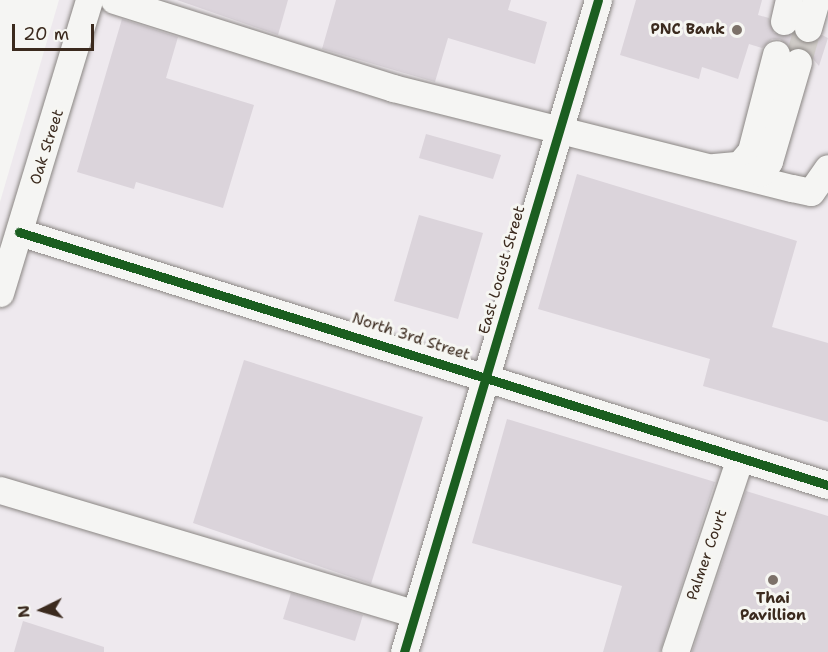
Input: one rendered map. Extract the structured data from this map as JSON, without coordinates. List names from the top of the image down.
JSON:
{
  "streets": {
    "street": [
      "Oak Street",
      "East Locust Street",
      "North 3rd Street",
      "Palmer Court"
    ]
  },
  "crossings": [
    ["Oak Street", "North 3rd Street"],
    ["East Locust Street", "North 3rd Street"],
    ["North 3rd Street", "Palmer Court"]
  ],
  "places": ["PNC Bank", "Thai Pavillion"],
  "scale_bar": "20 m",
  "north": "left"
}
